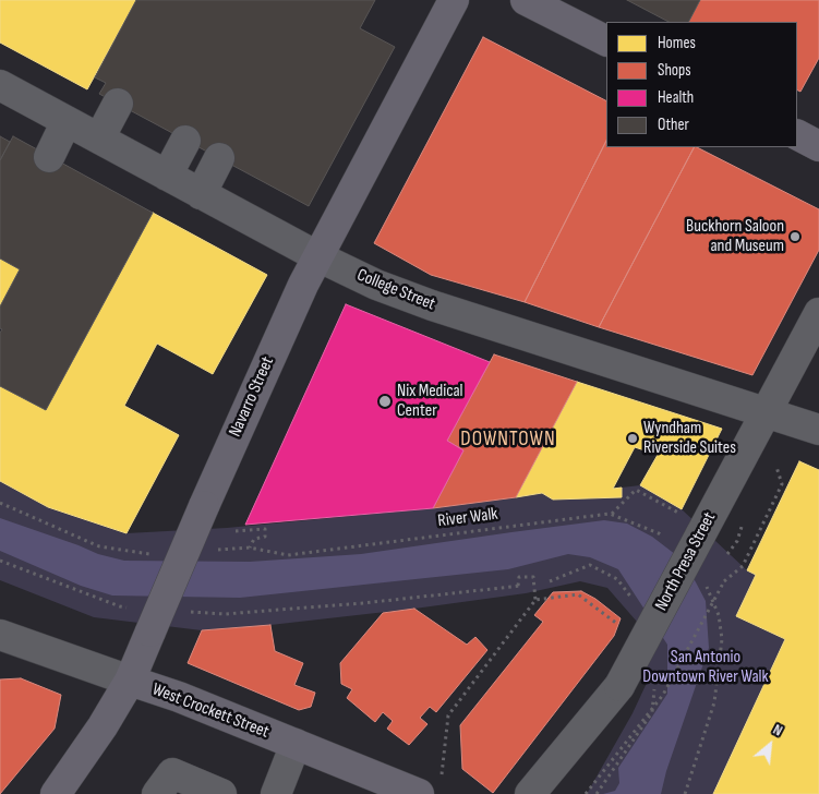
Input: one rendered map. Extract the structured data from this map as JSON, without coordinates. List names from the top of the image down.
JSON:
{
  "streets": {
    "main road": ["Navarro Street", "West Crockett Street"],
    "street": ["College Street", "North Presa Street"],
    "path": ["River Walk"]
  },
  "crossings": [
    ["College Street", "Navarro Street"],
    ["College Street", "North Presa Street"],
    ["Navarro Street", "West Crockett Street"]
  ],
  "districts": ["DOWNTOWN"],
  "parks": ["San Antonio Downtown River Walk"],
  "places": ["Buckhorn Saloon and Museum", "Nix Medical Center", "Wyndham Riverside Suites"],
  "legend": [
    "Homes",
    "Shops",
    "Health",
    "Other"
  ],
  "north": "top right"
}
